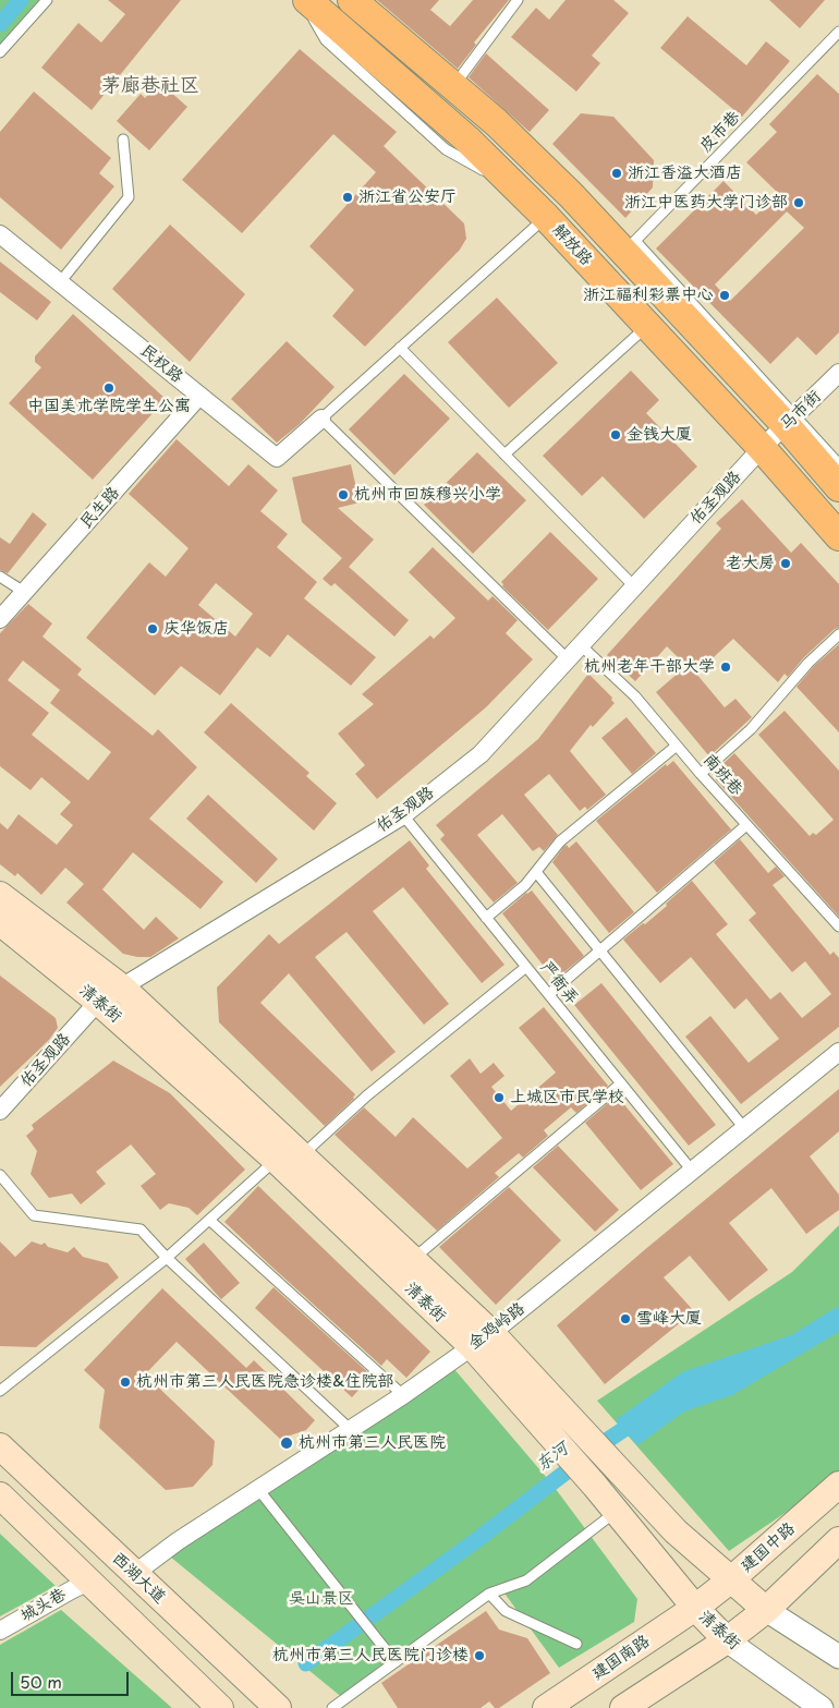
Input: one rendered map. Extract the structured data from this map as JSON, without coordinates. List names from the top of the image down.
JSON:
{
  "streets": {
    "main road": [
      "解放路",
      "清泰街",
      "建国中路",
      "西湖大道",
      "建国南路"
    ],
    "street": [
      "民权路",
      "马市街",
      "佑圣观路",
      "民生路",
      "金鸡岭路",
      "城头巷"
    ],
    "lane": ["皮市巷", "南班巷", "严衙弄"]
  },
  "crossings": [
    ["皮市巷", "解放路"],
    ["解放路", "马市街"],
    ["解放路", "佑圣观路"],
    ["民权路", "民生路"],
    ["马市街", "佑圣观路"],
    ["佑圣观路", "南班巷"],
    ["佑圣观路", "严衙弄"],
    ["佑圣观路", "清泰街"],
    ["严衙弄", "金鸡岭路"],
    ["清泰街", "金鸡岭路"],
    ["清泰街", "建国中路"],
    ["清泰街", "建国南路"],
    ["金鸡岭路", "西湖大道"],
    ["建国中路", "建国南路"]
  ],
  "districts": ["茅廊巷社区"],
  "water": ["东河"],
  "parks": ["吴山景区"],
  "places": [
    "浙江香溢大酒店",
    "浙江省公安厅",
    "浙江中医药大学门诊部",
    "浙江福利彩票中心",
    "中国美术学院学生公寓",
    "金钱大厦",
    "杭州市回族穆兴小学",
    "老大房",
    "庆华饭店",
    "杭州老年干部大学",
    "上城区市民学校",
    "雪峰大厦",
    "杭州市第三人民医院急诊楼&住院部",
    "杭州市第三人民医院",
    "杭州市第三人民医院门诊楼"
  ],
  "scale_bar": "50 m"
}
